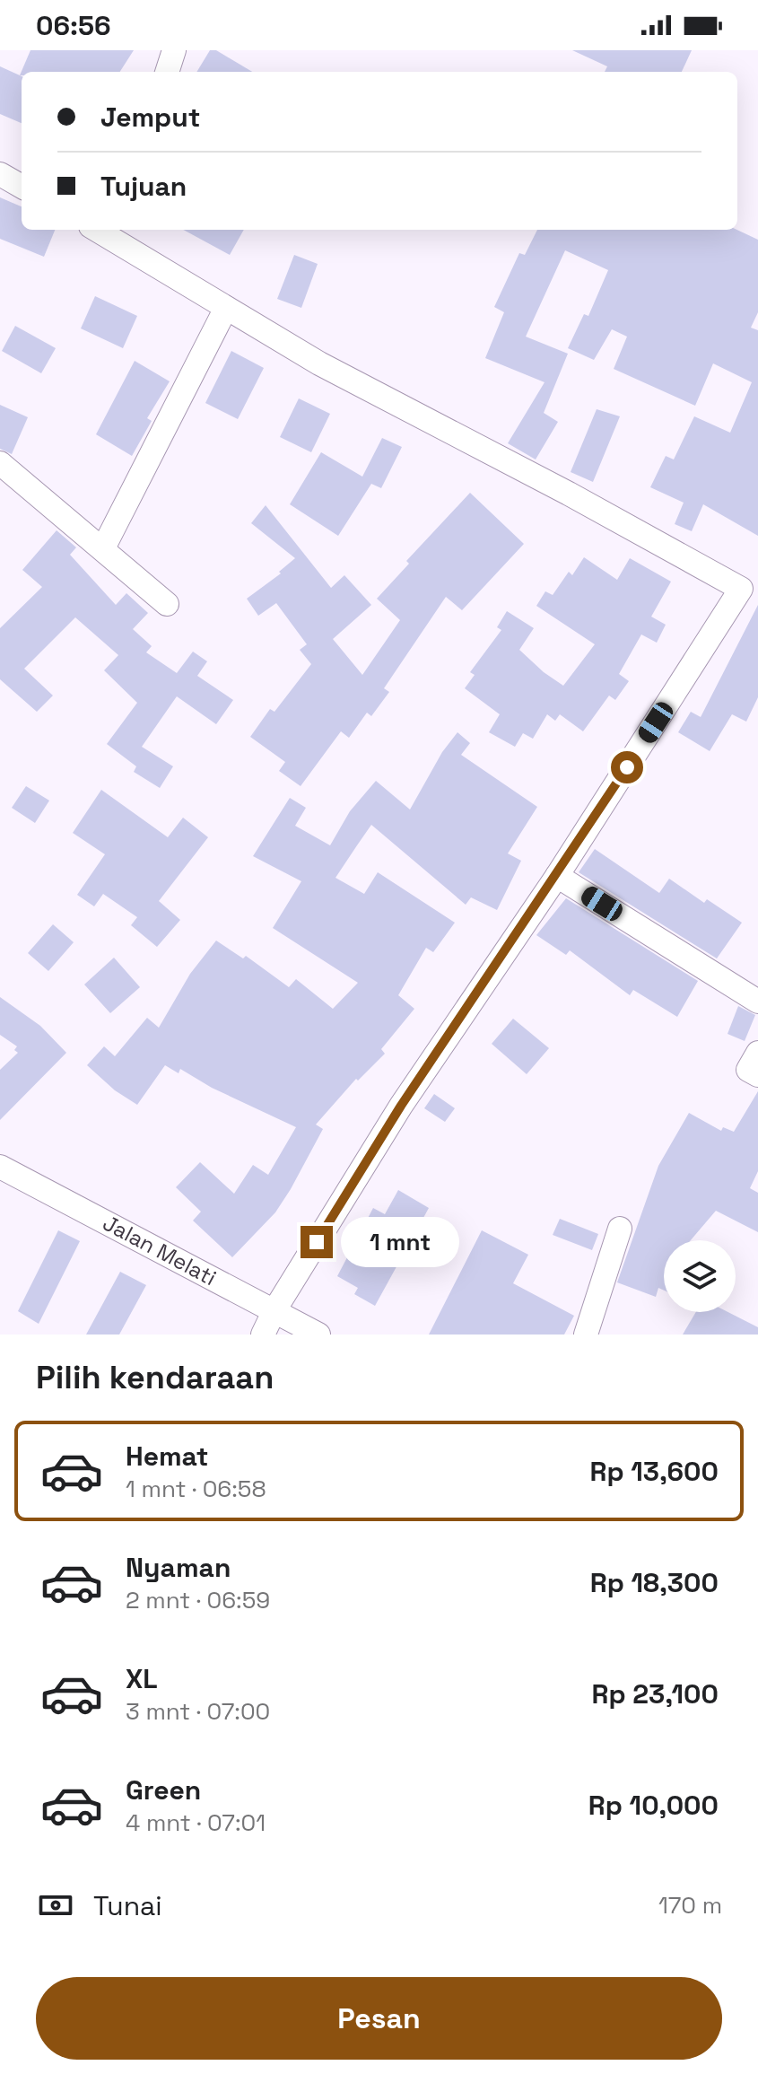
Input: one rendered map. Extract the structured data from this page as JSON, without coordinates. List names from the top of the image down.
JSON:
{
  "streets": {
    "street": ["Jalan Melati"]
  },
  "page": {
    "status": "06:56",
    "banner": ["Jemput", "Tujuan"],
    "bubble": "1 mnt",
    "heading": "Pilih kendaraan",
    "list": [
      {
        "name": "Hemat",
        "note": "1 mnt · 06:58",
        "value": "Rp 13,600"
      },
      {
        "name": "Nyaman",
        "note": "2 mnt · 06:59",
        "value": "Rp 18,300"
      },
      {
        "name": "XL",
        "note": "3 mnt · 07:00",
        "value": "Rp 23,100"
      },
      {
        "name": "Green",
        "note": "4 mnt · 07:01",
        "value": "Rp 10,000"
      }
    ],
    "pay": ["Tunai", "170 m"],
    "buttons": "Pesan"
  }
}
